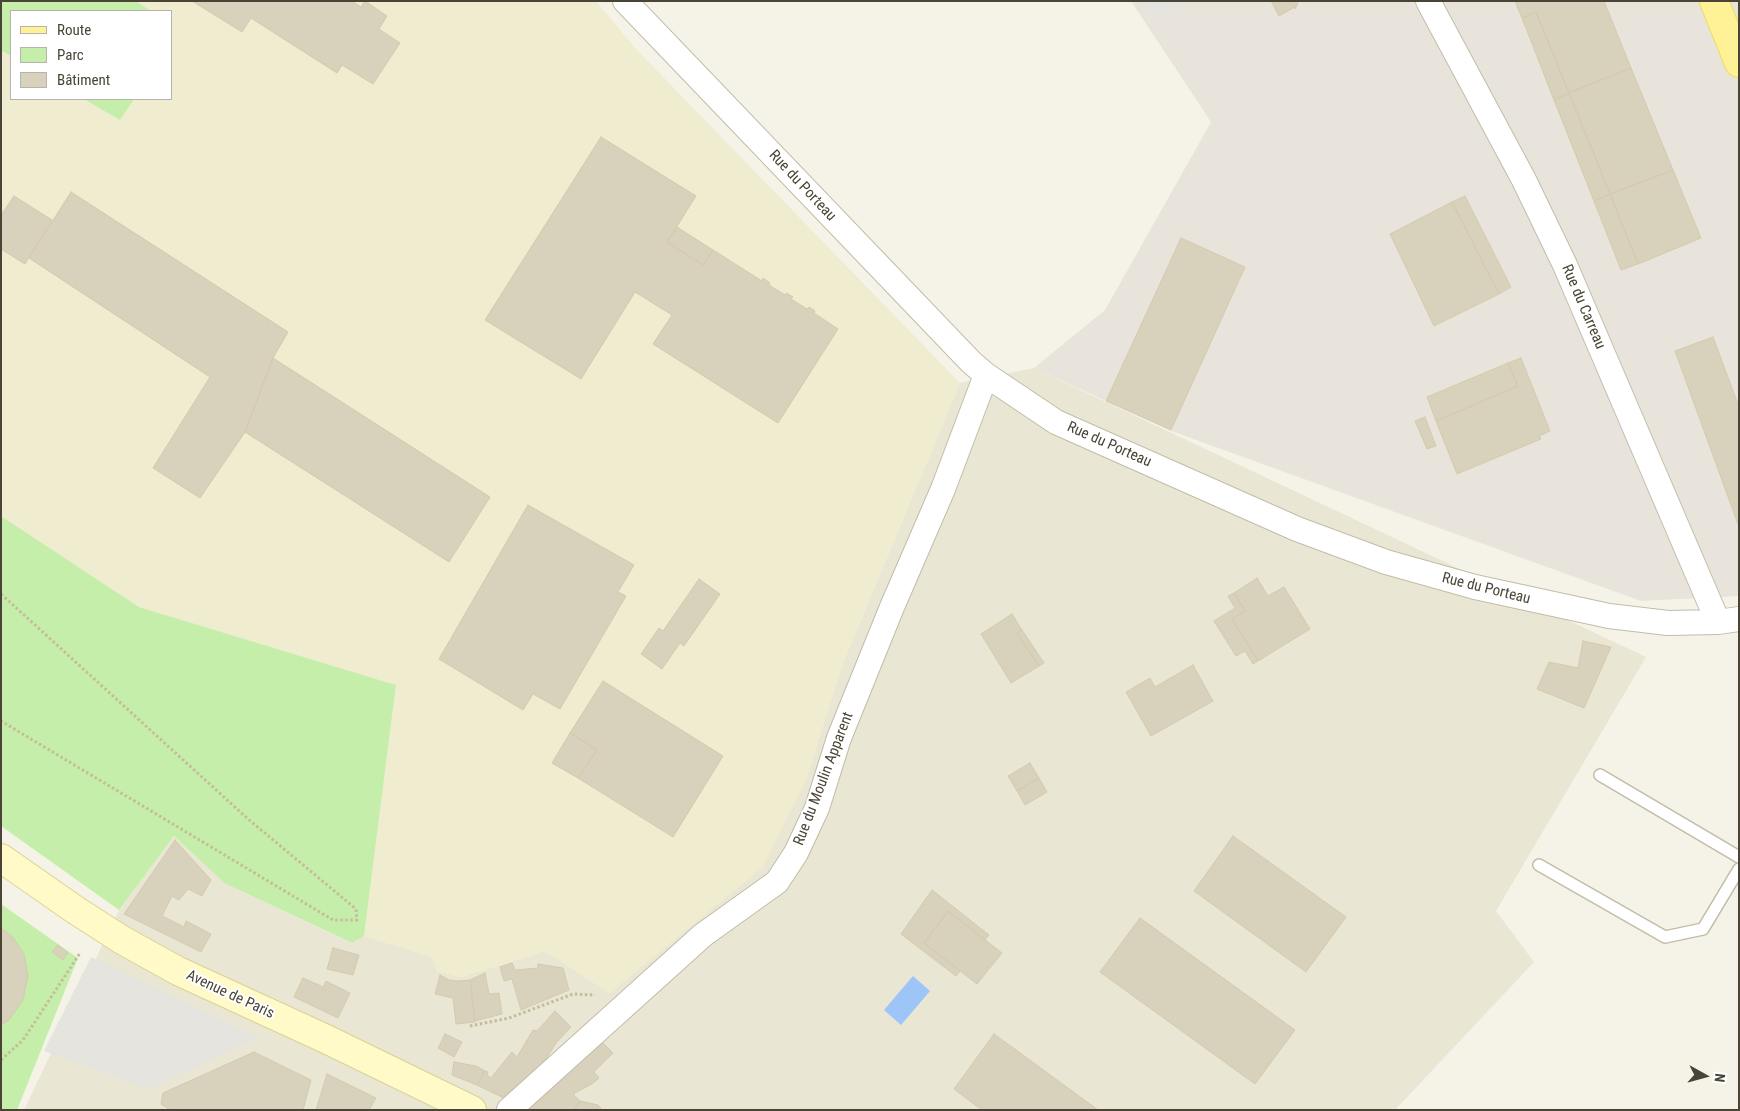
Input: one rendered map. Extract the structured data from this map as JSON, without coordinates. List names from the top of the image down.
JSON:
{
  "streets": {
    "main road": ["Avenue de Paris"],
    "street": ["Rue du Porteau", "Rue du Carreau", "Rue du Moulin Apparent"]
  },
  "crossings": [
    ["Rue du Porteau", "Rue du Carreau"],
    ["Rue du Porteau", "Rue du Moulin Apparent"]
  ],
  "legend": ["Route", "Parc", "Bâtiment"],
  "north": "right"
}
